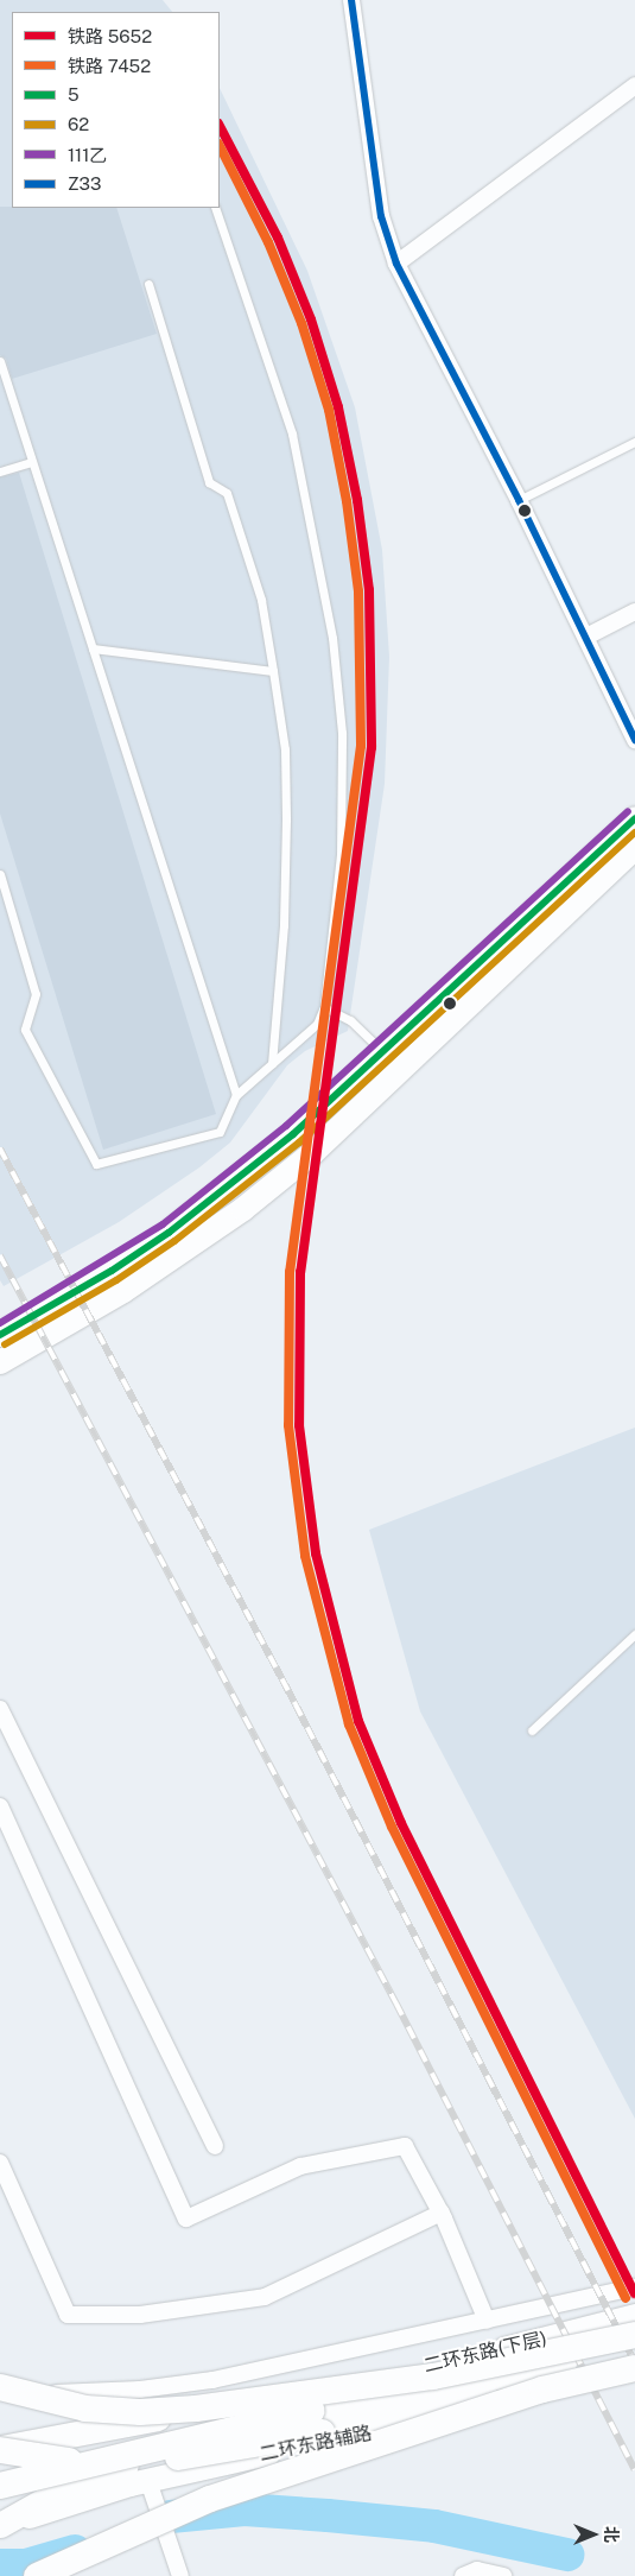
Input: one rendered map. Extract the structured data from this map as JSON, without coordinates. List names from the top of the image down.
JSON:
{
  "streets": {
    "main road": ["二环东路(下层)", "二环东路辅路"]
  },
  "lines": [
    "transit line Z33",
    "rail line 5652",
    "rail line 7452",
    "transit line 111乙",
    "transit line 5",
    "transit line 62"
  ],
  "legend": [
    "铁路 5652",
    "铁路 7452",
    "5",
    "62",
    "111乙",
    "Z33"
  ],
  "north": "right"
}
